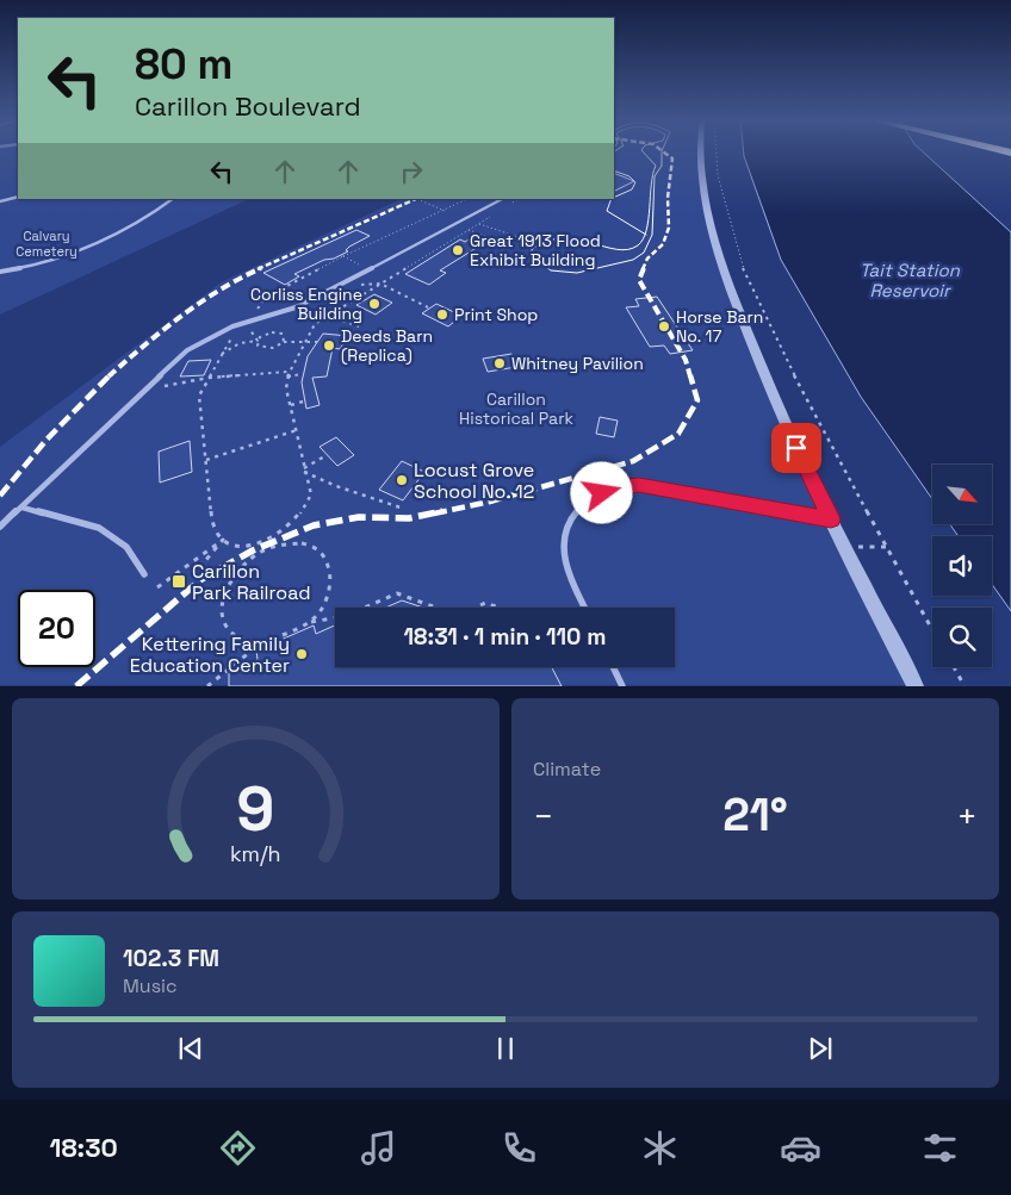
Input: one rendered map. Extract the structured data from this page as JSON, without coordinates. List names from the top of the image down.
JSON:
{
  "water": ["Tait Station Reservoir"],
  "parks": ["Calvary Cemetery", "Carillon Historical Park"],
  "places": {
    "other": [
      "Great 1913 Flood Exhibit Building",
      "Corliss Engine Building",
      "Print Shop",
      "Horse Barn No. 17",
      "Deeds Barn (Replica)",
      "Whitney Pavilion",
      "Locust Grove School No. 12",
      "Kettering Family Education Center"
    ],
    "transit": ["Carillon Park Railroad"]
  },
  "north": "bottom right",
  "page": {
    "turn": ["80 m", "Carillon Boulevard"],
    "limit": "20",
    "trip": "18:31 · 1 min · 110 m",
    "tile": "Climate",
    "heat": ["−", "21°", "+"],
    "song": ["102.3 FM", "Music"],
    "tabs": "18:30",
    "gauge": ["9", "km/h"]
  }
}
